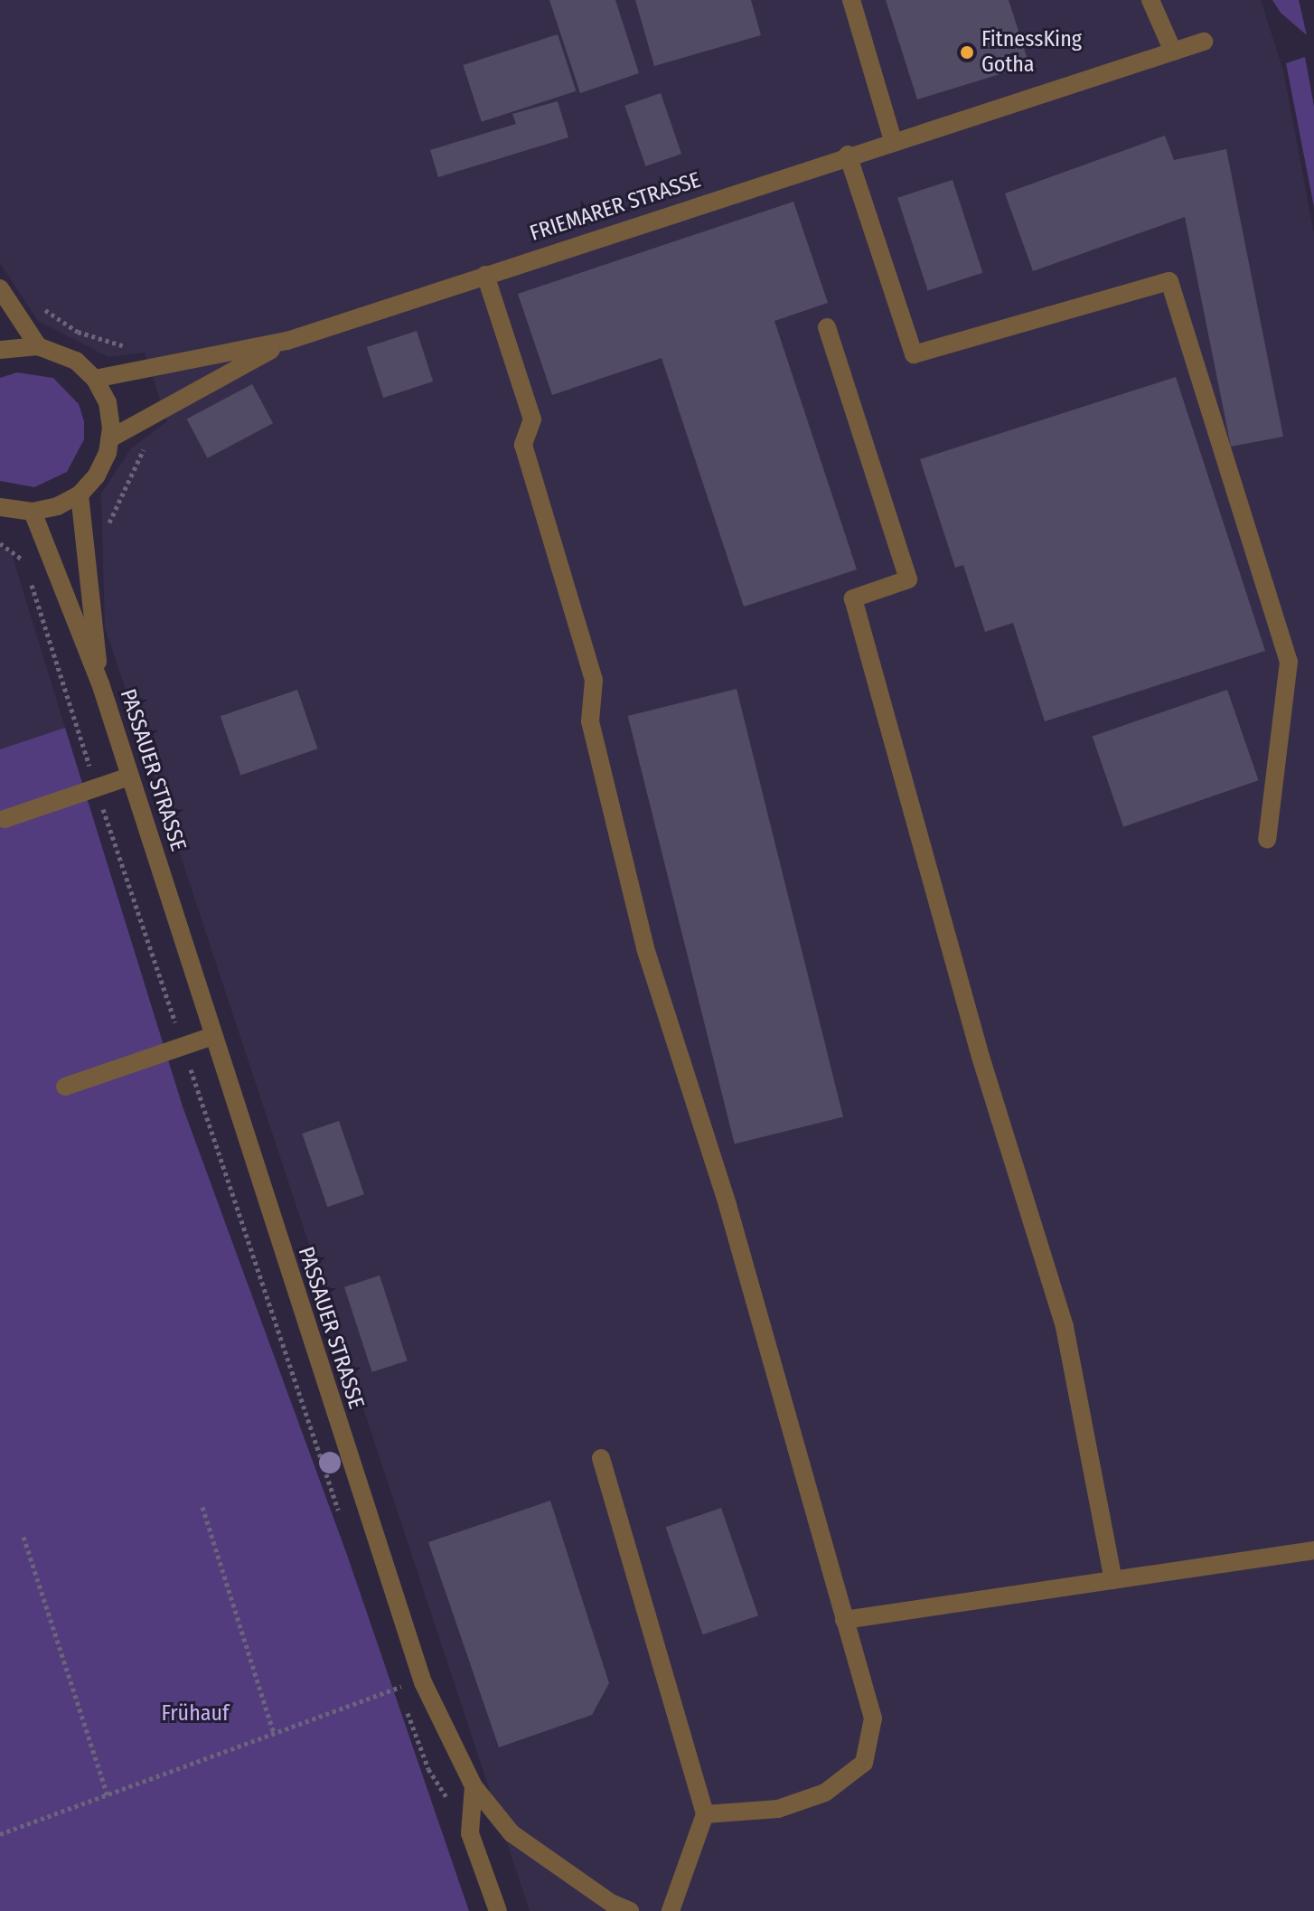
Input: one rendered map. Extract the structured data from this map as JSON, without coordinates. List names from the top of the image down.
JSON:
{
  "streets": {
    "street": ["FRIEMARER STRASSE", "PASSAUER STRASSE"]
  },
  "parks": ["Frühauf"],
  "places": ["FitnessKing Gotha"]
}
